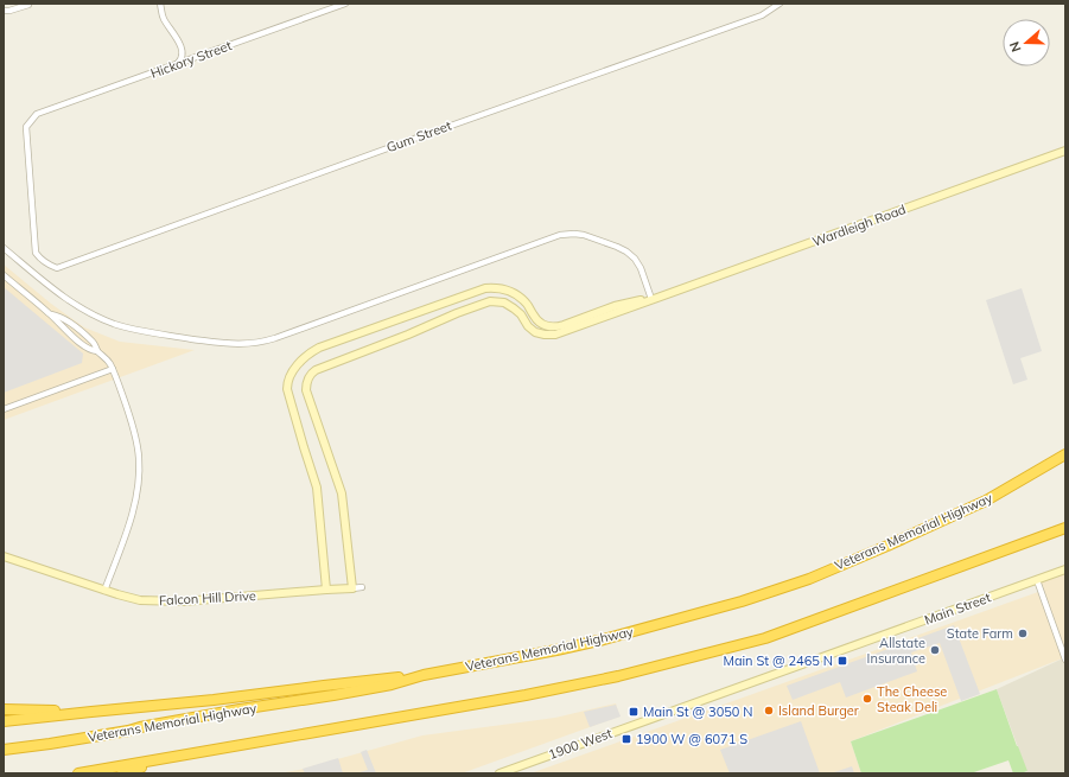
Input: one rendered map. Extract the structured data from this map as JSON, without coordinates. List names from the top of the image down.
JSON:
{
  "streets": {
    "highway": ["Veterans Memorial Highway"],
    "main road": [
      "Wardleigh Road",
      "Falcon Hill Drive",
      "Main Street",
      "1900 West"
    ],
    "street": ["Hickory Street", "Gum Street"]
  },
  "crossings": [
    ["Hickory Street", "Gum Street"],
    ["Main Street", "1900 West"]
  ],
  "places": {
    "other": [
      "State Farm",
      "Allstate Insurance",
      "The Cheese Steak Deli",
      "Island Burger"
    ],
    "transit": ["Main St @ 2465 N", "Main St @ 3050 N", "1900 W @ 6071 S"]
  },
  "north": "left"
}
